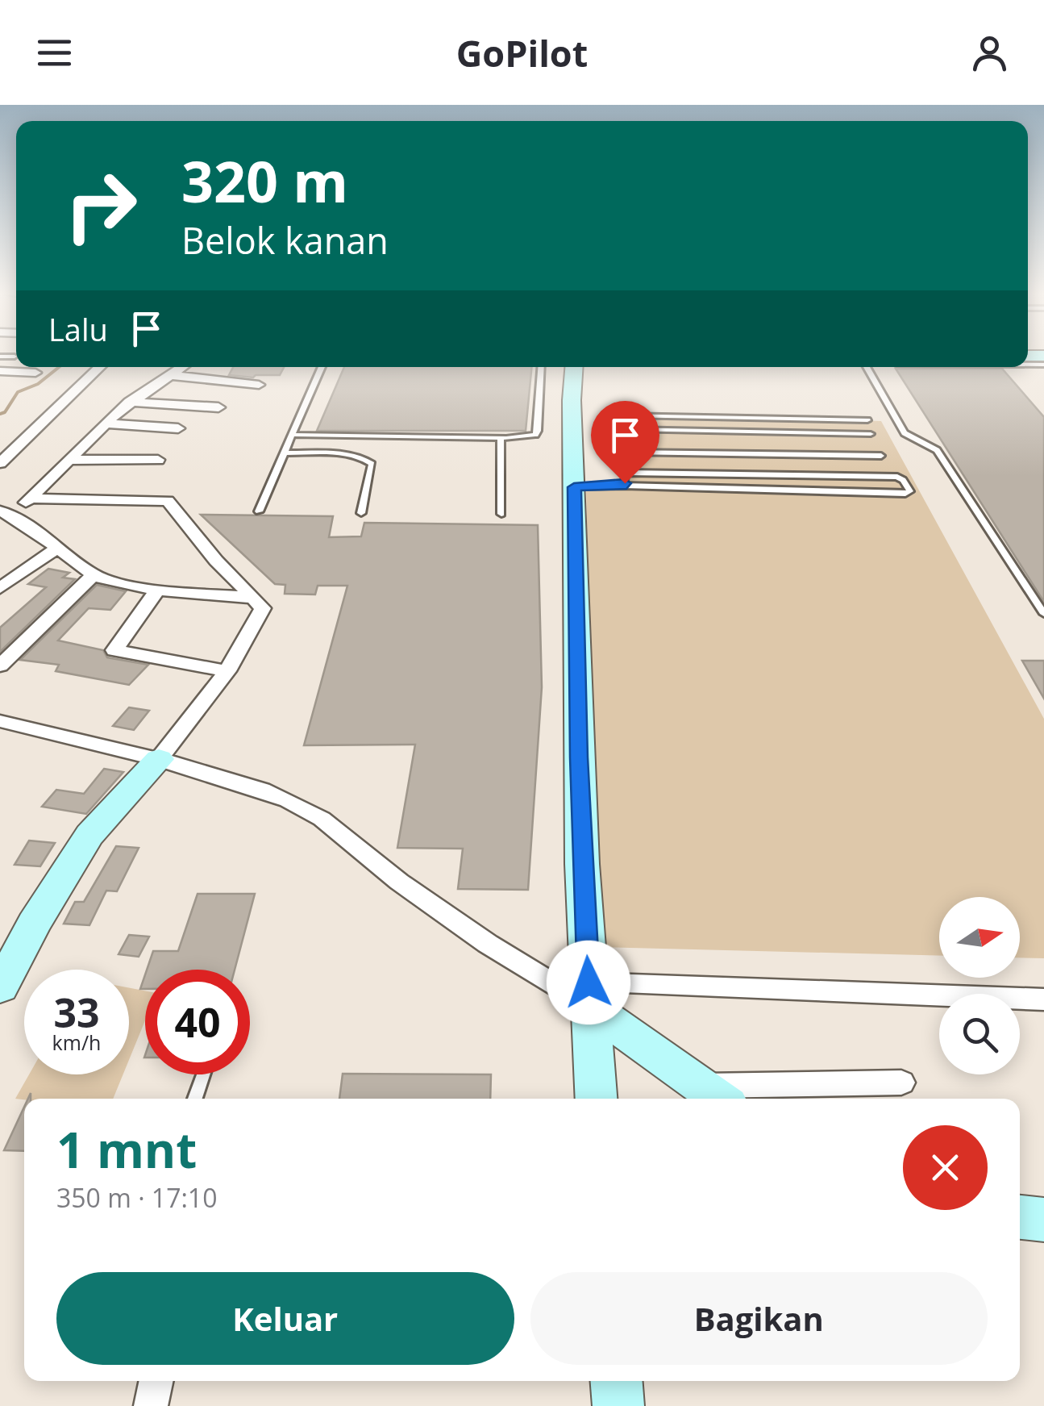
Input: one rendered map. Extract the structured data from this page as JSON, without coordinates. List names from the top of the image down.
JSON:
{
  "north": "right",
  "page": {
    "header": "GoPilot",
    "turn": ["320 m", "Belok kanan"],
    "then": "Lalu",
    "speed": "33 km/h",
    "limit": "40",
    "heading": ["1 mnt", "350 m · 17:10"],
    "buttons": ["Keluar", "Bagikan"]
  }
}
